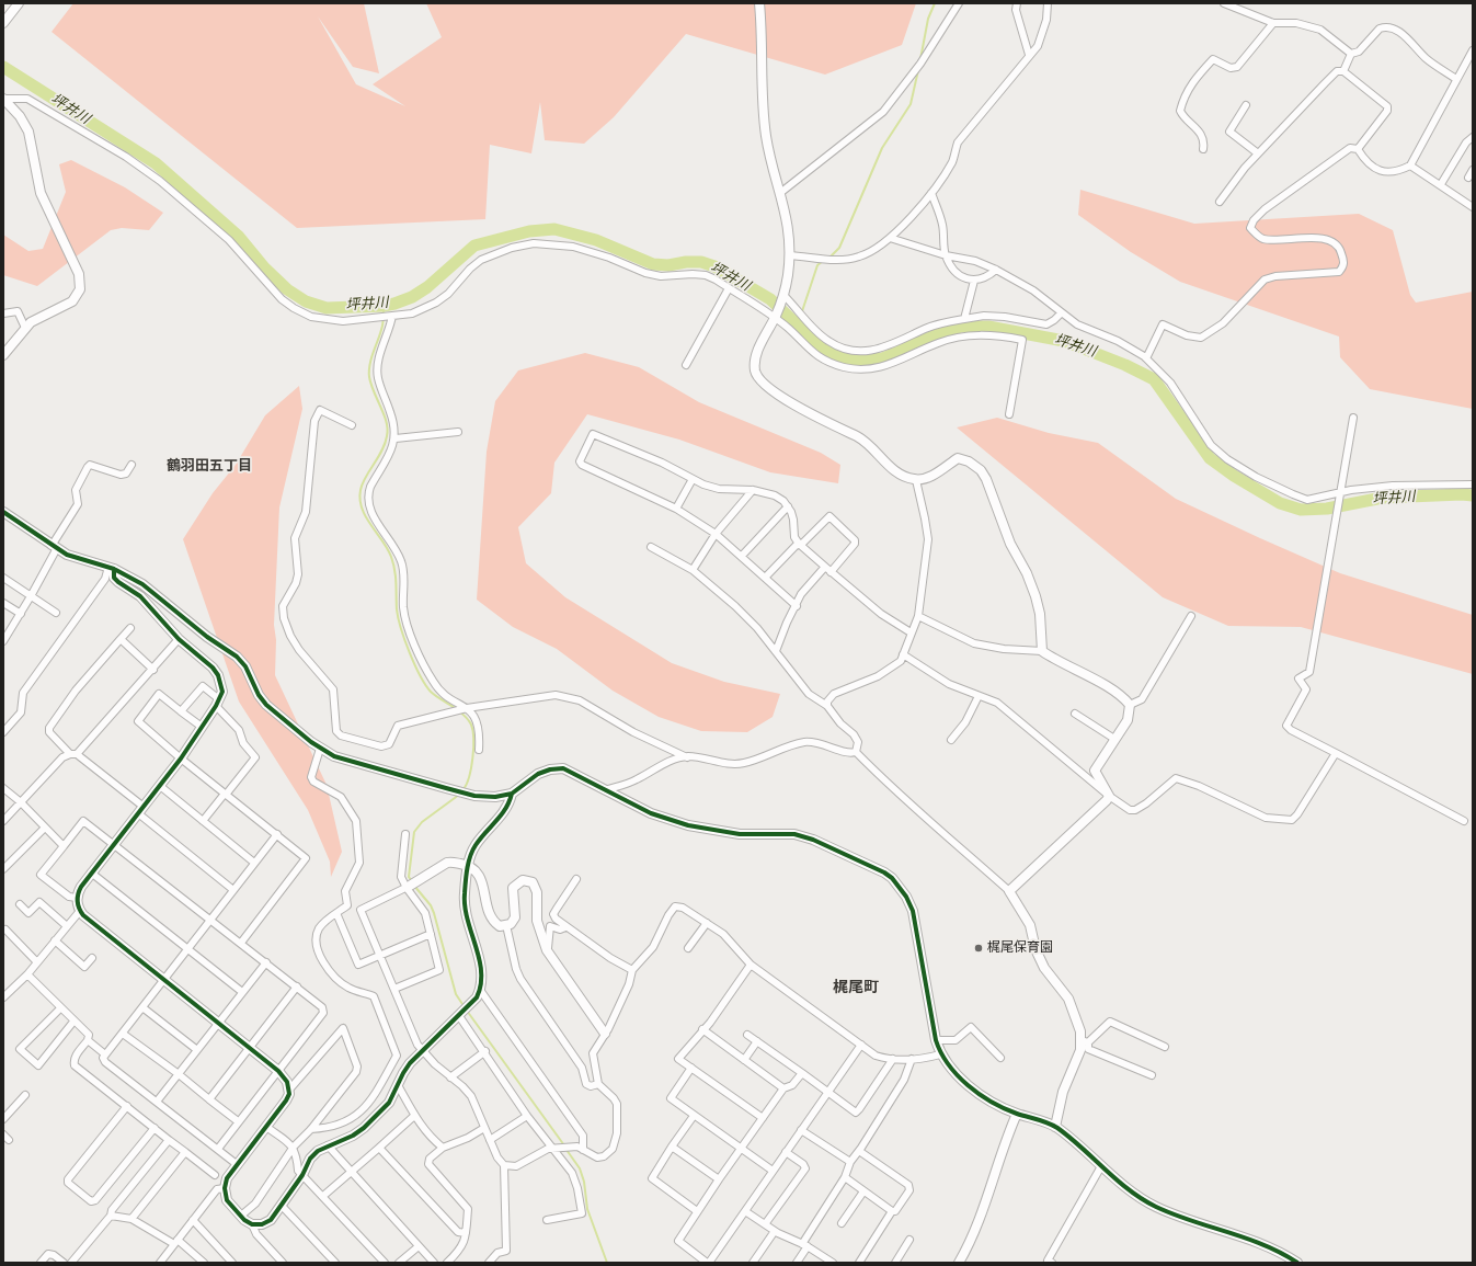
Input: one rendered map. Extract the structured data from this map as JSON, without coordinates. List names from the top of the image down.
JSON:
{
  "districts": ["鶴羽田五丁目", "梶尾町"],
  "water": ["坪井川"],
  "places": ["梶尾保育園"]
}
